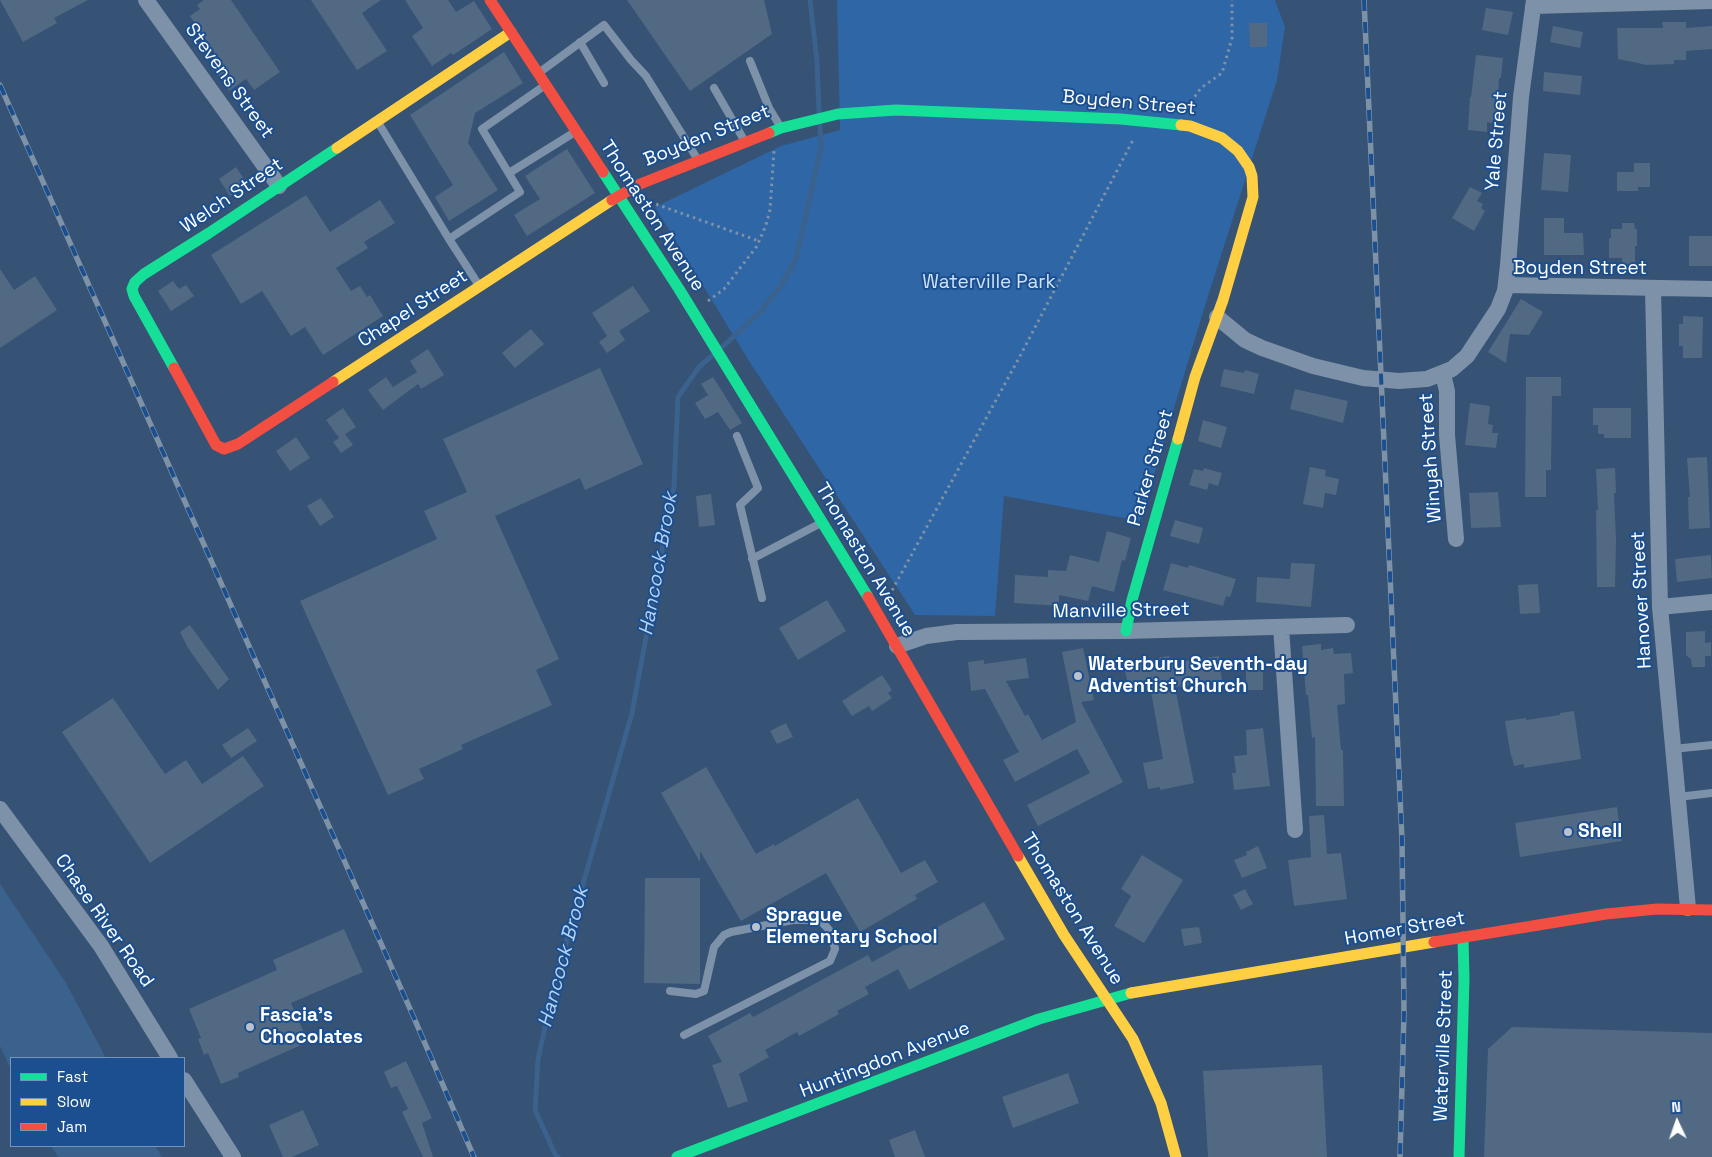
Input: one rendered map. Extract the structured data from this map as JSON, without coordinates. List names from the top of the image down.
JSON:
{
  "streets": {
    "street": [
      "Stevens Street",
      "Boyden Street",
      "Yale Street",
      "Welch Street",
      "Thomaston Avenue",
      "Chapel Street",
      "Winyah Street",
      "Parker Street",
      "Hanover Street",
      "Manville Street",
      "Chase River Road",
      "Homer Street",
      "Waterville Street",
      "Huntingdon Avenue"
    ]
  },
  "crossings": [
    ["Stevens Street", "Welch Street"],
    ["Boyden Street", "Yale Street"],
    ["Boyden Street", "Thomaston Avenue"],
    ["Boyden Street", "Chapel Street"],
    ["Boyden Street", "Winyah Street"],
    ["Boyden Street", "Parker Street"],
    ["Boyden Street", "Hanover Street"],
    ["Welch Street", "Thomaston Avenue"],
    ["Welch Street", "Chapel Street"],
    ["Thomaston Avenue", "Chapel Street"],
    ["Thomaston Avenue", "Manville Street"],
    ["Thomaston Avenue", "Homer Street"],
    ["Thomaston Avenue", "Huntingdon Avenue"],
    ["Parker Street", "Manville Street"],
    ["Hanover Street", "Homer Street"],
    ["Homer Street", "Waterville Street"],
    ["Homer Street", "Huntingdon Avenue"]
  ],
  "water": ["Hancock Brook"],
  "parks": ["Waterville Park"],
  "places": [
    "Waterbury Seventh-day Adventist Church",
    "Shell",
    "Sprague Elementary School",
    "Fascia's Chocolates"
  ],
  "legend": ["Fast", "Slow", "Jam"],
  "north": "top"
}
